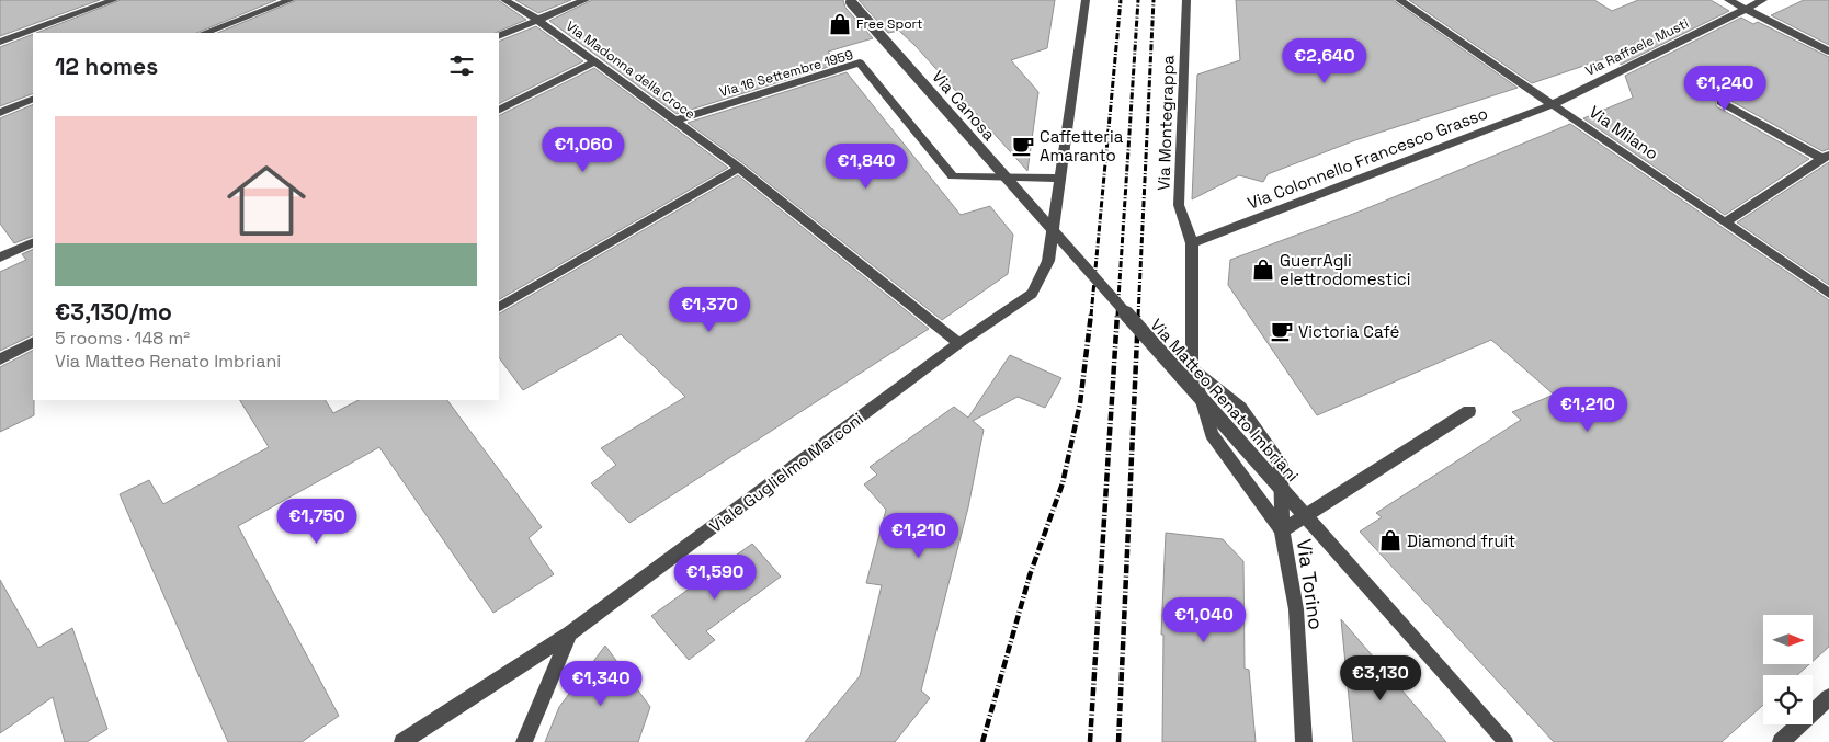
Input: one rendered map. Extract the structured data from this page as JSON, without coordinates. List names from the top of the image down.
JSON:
{
  "streets": {
    "street": [
      "Via Raffaele Musti",
      "Via Madonna della Croce",
      "Via 16 Settembre 1959",
      "Via Canosa",
      "Via Montegrappa",
      "Via Milano",
      "Via Colonnello Francesco Grasso",
      "Via Matteo Renato Imbriani",
      "Viale Guglielmo Marconi",
      "Via Torino"
    ]
  },
  "crossings": [
    ["Via Raffaele Musti", "Via Milano"],
    ["Via Raffaele Musti", "Via Colonnello Francesco Grasso"],
    ["Via Madonna della Croce", "Via 16 Settembre 1959"],
    ["Via Madonna della Croce", "Viale Guglielmo Marconi"],
    ["Via 16 Settembre 1959", "Viale Guglielmo Marconi"],
    ["Via Canosa", "Via Matteo Renato Imbriani"],
    ["Via Montegrappa", "Via Colonnello Francesco Grasso"],
    ["Via Montegrappa", "Via Torino"],
    ["Via Milano", "Via Colonnello Francesco Grasso"],
    ["Via Colonnello Francesco Grasso", "Via Torino"]
  ],
  "places": {
    "shop": ["Free Sport", "GuerrAgli elettrodomestici", "Diamond fruit"],
    "cafe": ["Caffetteria Amaranto", "Victoria Café"]
  },
  "north": "right",
  "page": {
    "heading": "12 homes",
    "price": [
      "€2,640",
      "€1,240",
      "€1,060",
      "€1,840",
      "€1,370",
      "€1,210",
      "€1,750",
      "€1,210",
      "€1,590",
      "€1,040",
      "€3,130",
      "€1,340"
    ],
    "list": [
      {
        "name": "€3,130/mo",
        "note": "5 rooms · 148 m² · Via Matteo Renato Imbriani"
      }
    ]
  }
}
